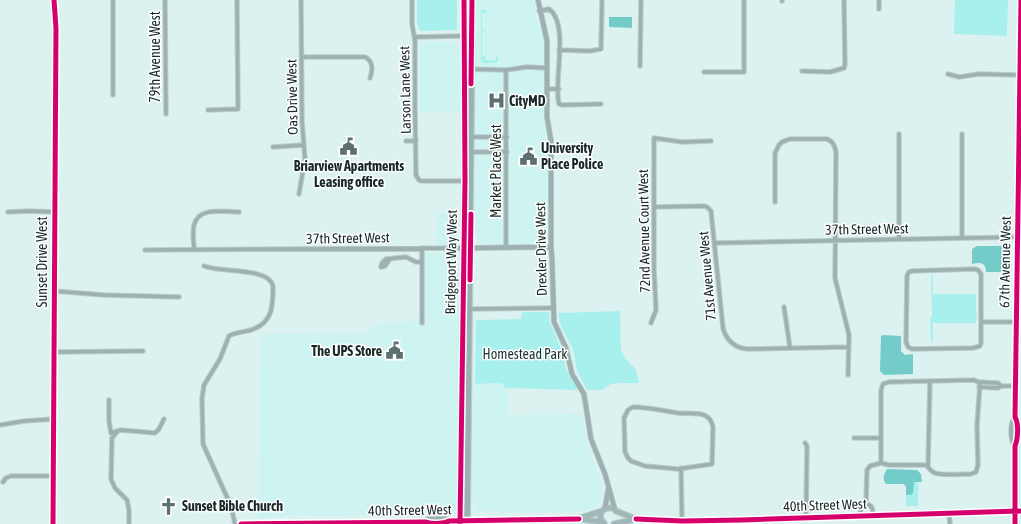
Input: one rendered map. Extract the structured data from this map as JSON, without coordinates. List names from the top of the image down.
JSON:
{
  "streets": {
    "main road": ["Bridgeport Way West", "40th Street West"],
    "street": [
      "79th Avenue West",
      "Larson Lane West",
      "Oas Drive West",
      "Market Place West",
      "37th Street West",
      "72nd Avenue Court West",
      "Drexler Drive West",
      "Sunset Drive West",
      "67th Avenue West",
      "71st Avenue West"
    ]
  },
  "crossings": [
    ["Larson Lane West", "Bridgeport Way West"],
    ["Market Place West", "37th Street West"],
    ["37th Street West", "Drexler Drive West"],
    ["37th Street West", "Bridgeport Way West"],
    ["37th Street West", "67th Avenue West"],
    ["37th Street West", "71st Avenue West"],
    ["72nd Avenue Court West", "71st Avenue West"],
    ["Drexler Drive West", "40th Street West"],
    ["Bridgeport Way West", "40th Street West"],
    ["67th Avenue West", "40th Street West"]
  ],
  "parks": ["Homestead Park"],
  "places": {
    "hospital": ["CityMD"],
    "public building": ["Briarview Apartments Leasing office", "University Place Police", "The UPS Store"],
    "church": ["Sunset Bible Church"]
  }
}
